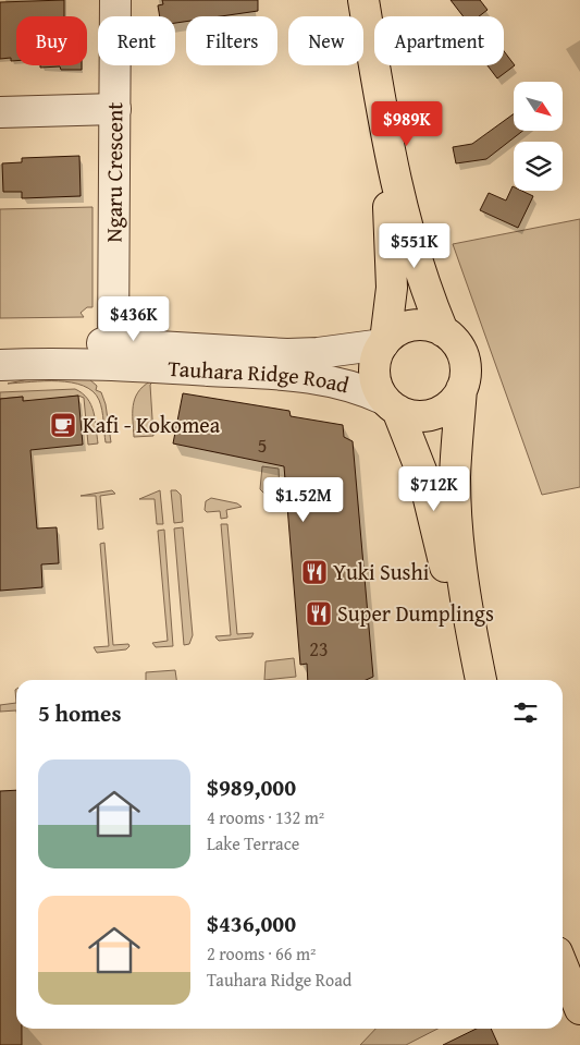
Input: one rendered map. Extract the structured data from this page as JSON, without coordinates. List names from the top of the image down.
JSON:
{
  "streets": {
    "street": ["Ngaru Crescent", "Tauhara Ridge Road"]
  },
  "crossings": [
    ["Ngaru Crescent", "Tauhara Ridge Road"]
  ],
  "places": {
    "cafe": ["Kafi - Kokomea"],
    "restaurant": ["Yuki Sushi", "Super Dumplings"]
  },
  "house_numbers": ["5", "23"],
  "north": "bottom right",
  "page": {
    "chip": [
      "Buy",
      "Rent",
      "Filters",
      "New",
      "Apartment"
    ],
    "price": [
      "$989K",
      "$551K",
      "$436K",
      "$712K",
      "$1.52M"
    ],
    "heading": "5 homes",
    "list": [
      {
        "name": "$989,000",
        "note": "4 rooms · 132 m² · Lake Terrace"
      },
      {
        "name": "$436,000",
        "note": "2 rooms · 66 m² · Tauhara Ridge Road"
      }
    ]
  }
}
